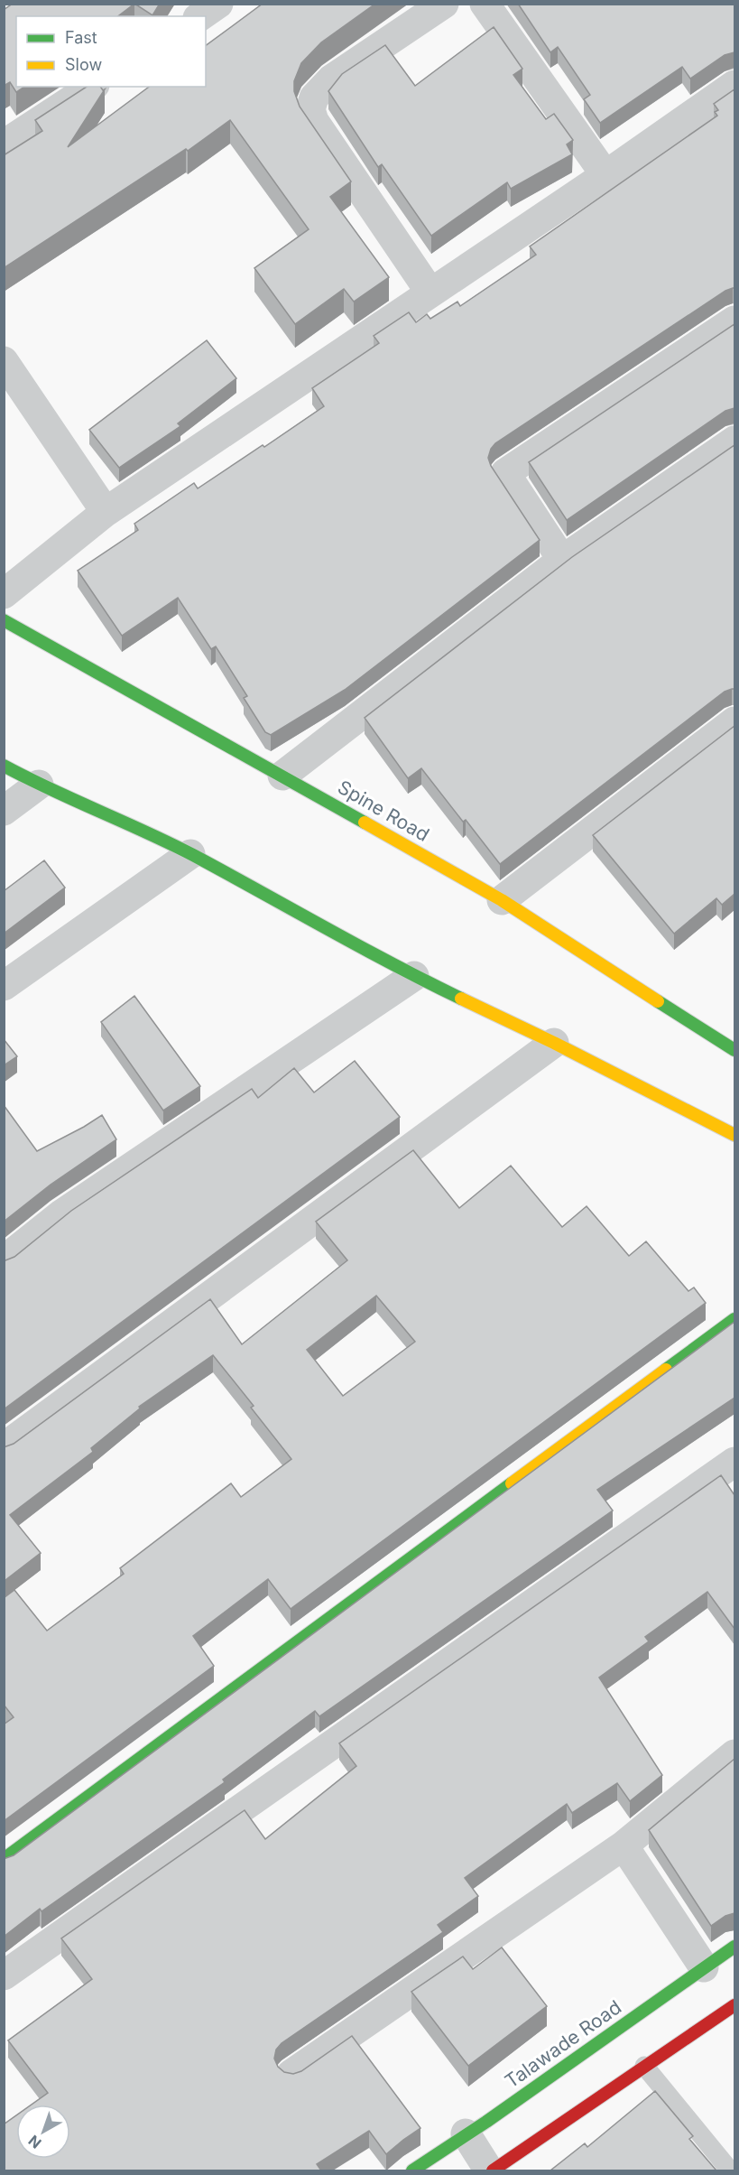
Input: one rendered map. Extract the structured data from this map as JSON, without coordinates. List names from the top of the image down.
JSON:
{
  "streets": {
    "main road": ["Spine Road", "Talawade Road"]
  },
  "legend": ["Fast", "Slow"],
  "north": "bottom left"
}
